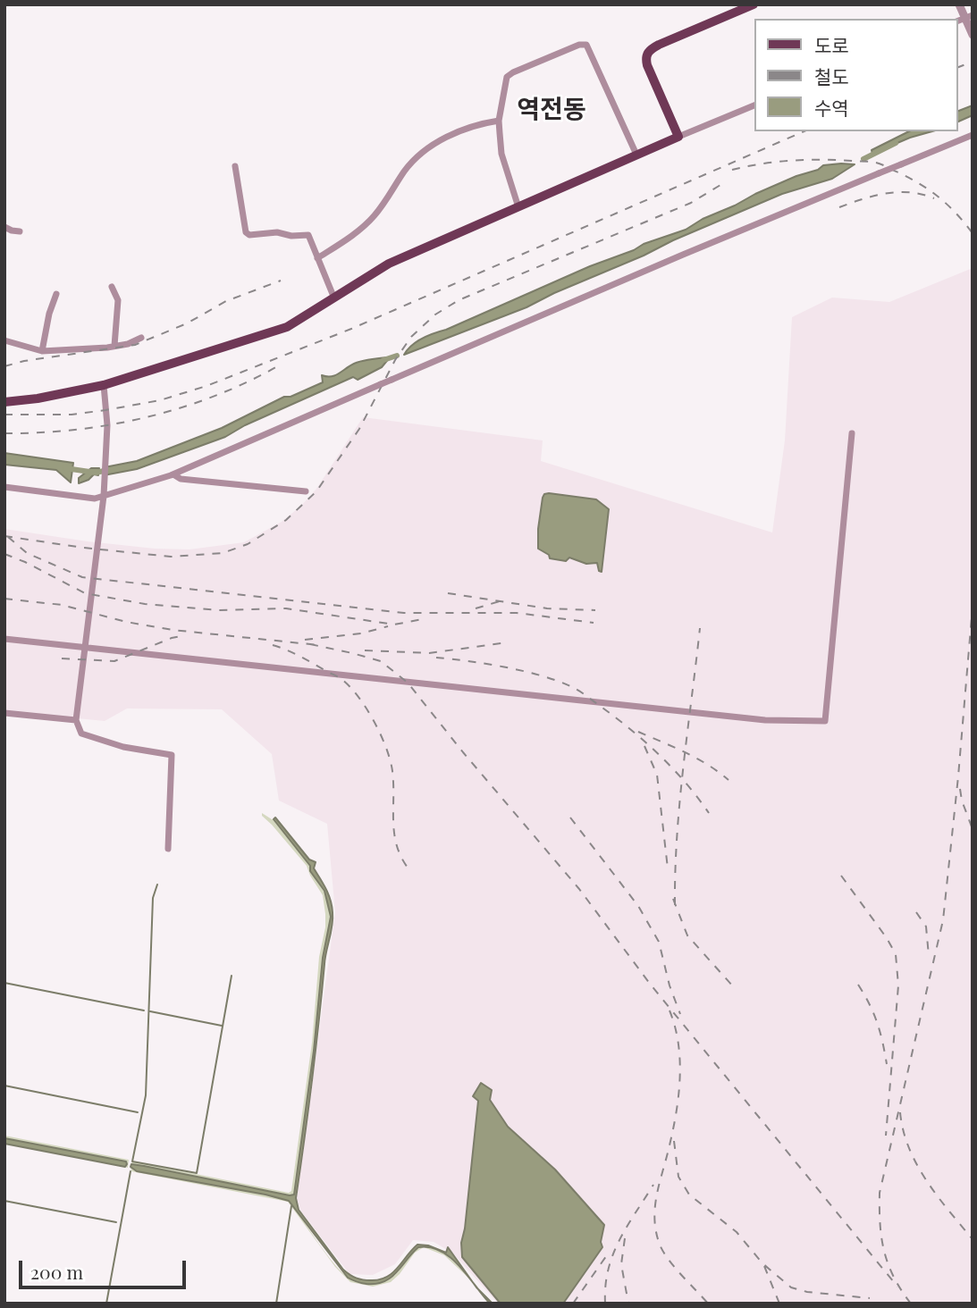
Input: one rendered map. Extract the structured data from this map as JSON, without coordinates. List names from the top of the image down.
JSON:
{
  "districts": ["역전동"],
  "legend": ["도로", "철도", "수역"],
  "scale_bar": "200 m"
}
